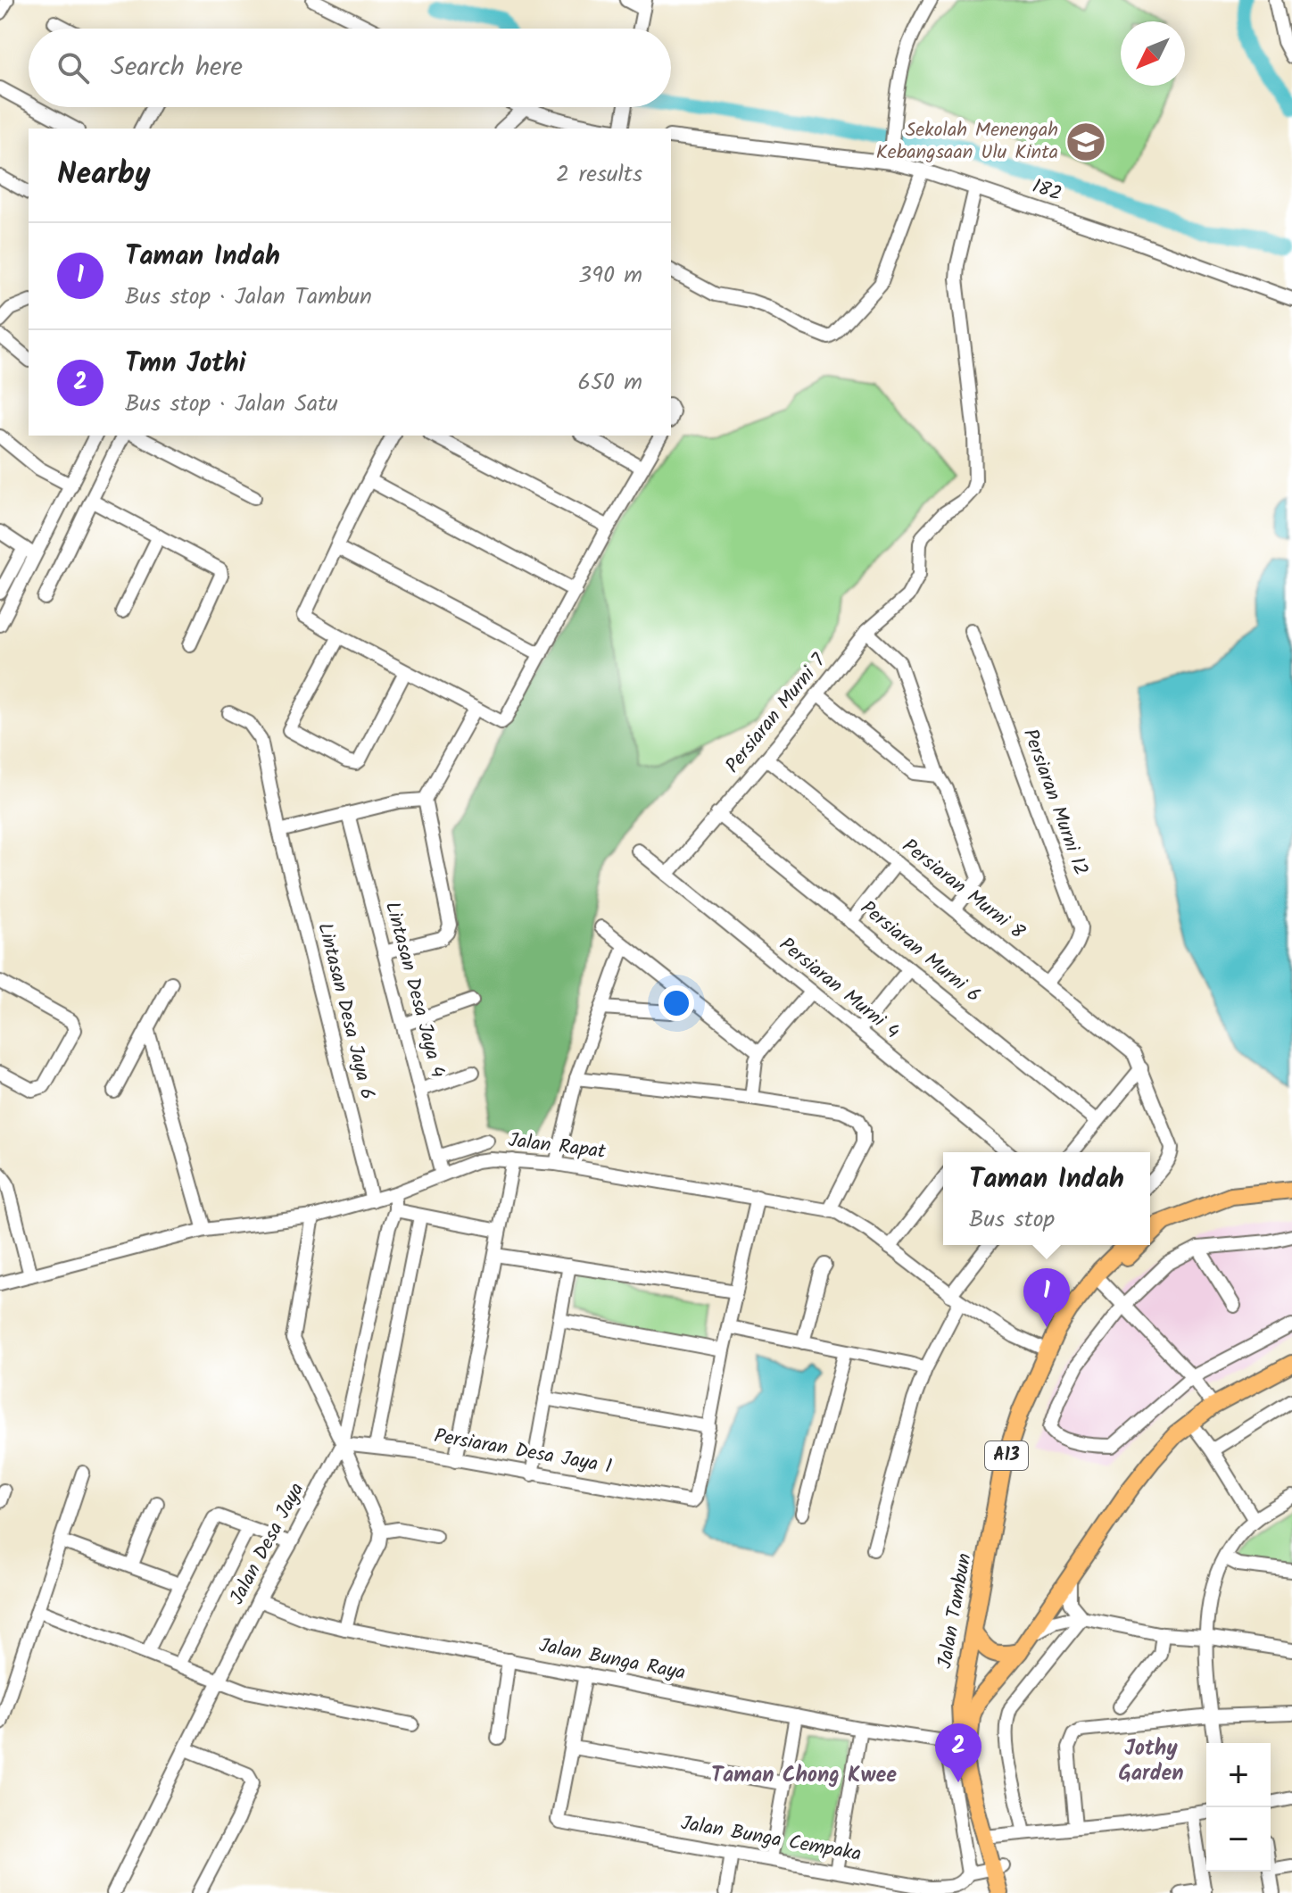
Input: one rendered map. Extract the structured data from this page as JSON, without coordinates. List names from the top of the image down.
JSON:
{
  "streets": {
    "main road": ["A13", "Jalan Tambun"],
    "street": [
      "182",
      "Persiaran Murni 7",
      "Persiaran Murni 12",
      "Persiaran Murni 8",
      "Persiaran Murni 6",
      "Persiaran Murni 4",
      "Lintasan Desa Jaya 4",
      "Lintasan Desa Jaya 6",
      "Jalan Rapat",
      "Persiaran Desa Jaya 1",
      "Jalan Desa Jaya",
      "Jalan Bunga Raya",
      "Jalan Bunga Cempaka"
    ]
  },
  "crossings": [
    ["182", "Persiaran Murni 7"],
    ["Persiaran Murni 7", "Persiaran Murni 8"],
    ["Persiaran Murni 7", "Persiaran Murni 6"],
    ["Persiaran Murni 7", "Persiaran Murni 4"],
    ["Persiaran Murni 12", "Persiaran Murni 8"],
    ["Lintasan Desa Jaya 4", "Jalan Rapat"],
    ["Lintasan Desa Jaya 6", "Jalan Rapat"],
    ["Jalan Rapat", "Jalan Desa Jaya"],
    ["Jalan Rapat", "Jalan Tambun"],
    ["Persiaran Desa Jaya 1", "Jalan Desa Jaya"],
    ["A13", "Jalan Tambun"],
    ["Jalan Desa Jaya", "Jalan Bunga Raya"],
    ["Jalan Tambun", "Jalan Bunga Raya"],
    ["Jalan Tambun", "Jalan Bunga Cempaka"]
  ],
  "districts": ["Jothy Garden", "Taman Chong Kwee"],
  "places": {
    "school or university": ["Sekolah Menengah Kebangsaan Ulu Kinta"]
  },
  "north": "bottom left",
  "page": {
    "search": "Search here",
    "heading": ["Nearby", "2 results"],
    "list": [
      {
        "mark": "1",
        "name": "Taman Indah",
        "note": "Bus stop · Jalan Tambun",
        "value": "390 m"
      },
      {
        "mark": "2",
        "name": "Tmn Jothi",
        "note": "Bus stop · Jalan Satu",
        "value": "650 m"
      }
    ],
    "popup": ["Taman Indah", "Bus stop"],
    "pins": ["1", "2"],
    "map_buttons": ["+", "−"]
  }
}
